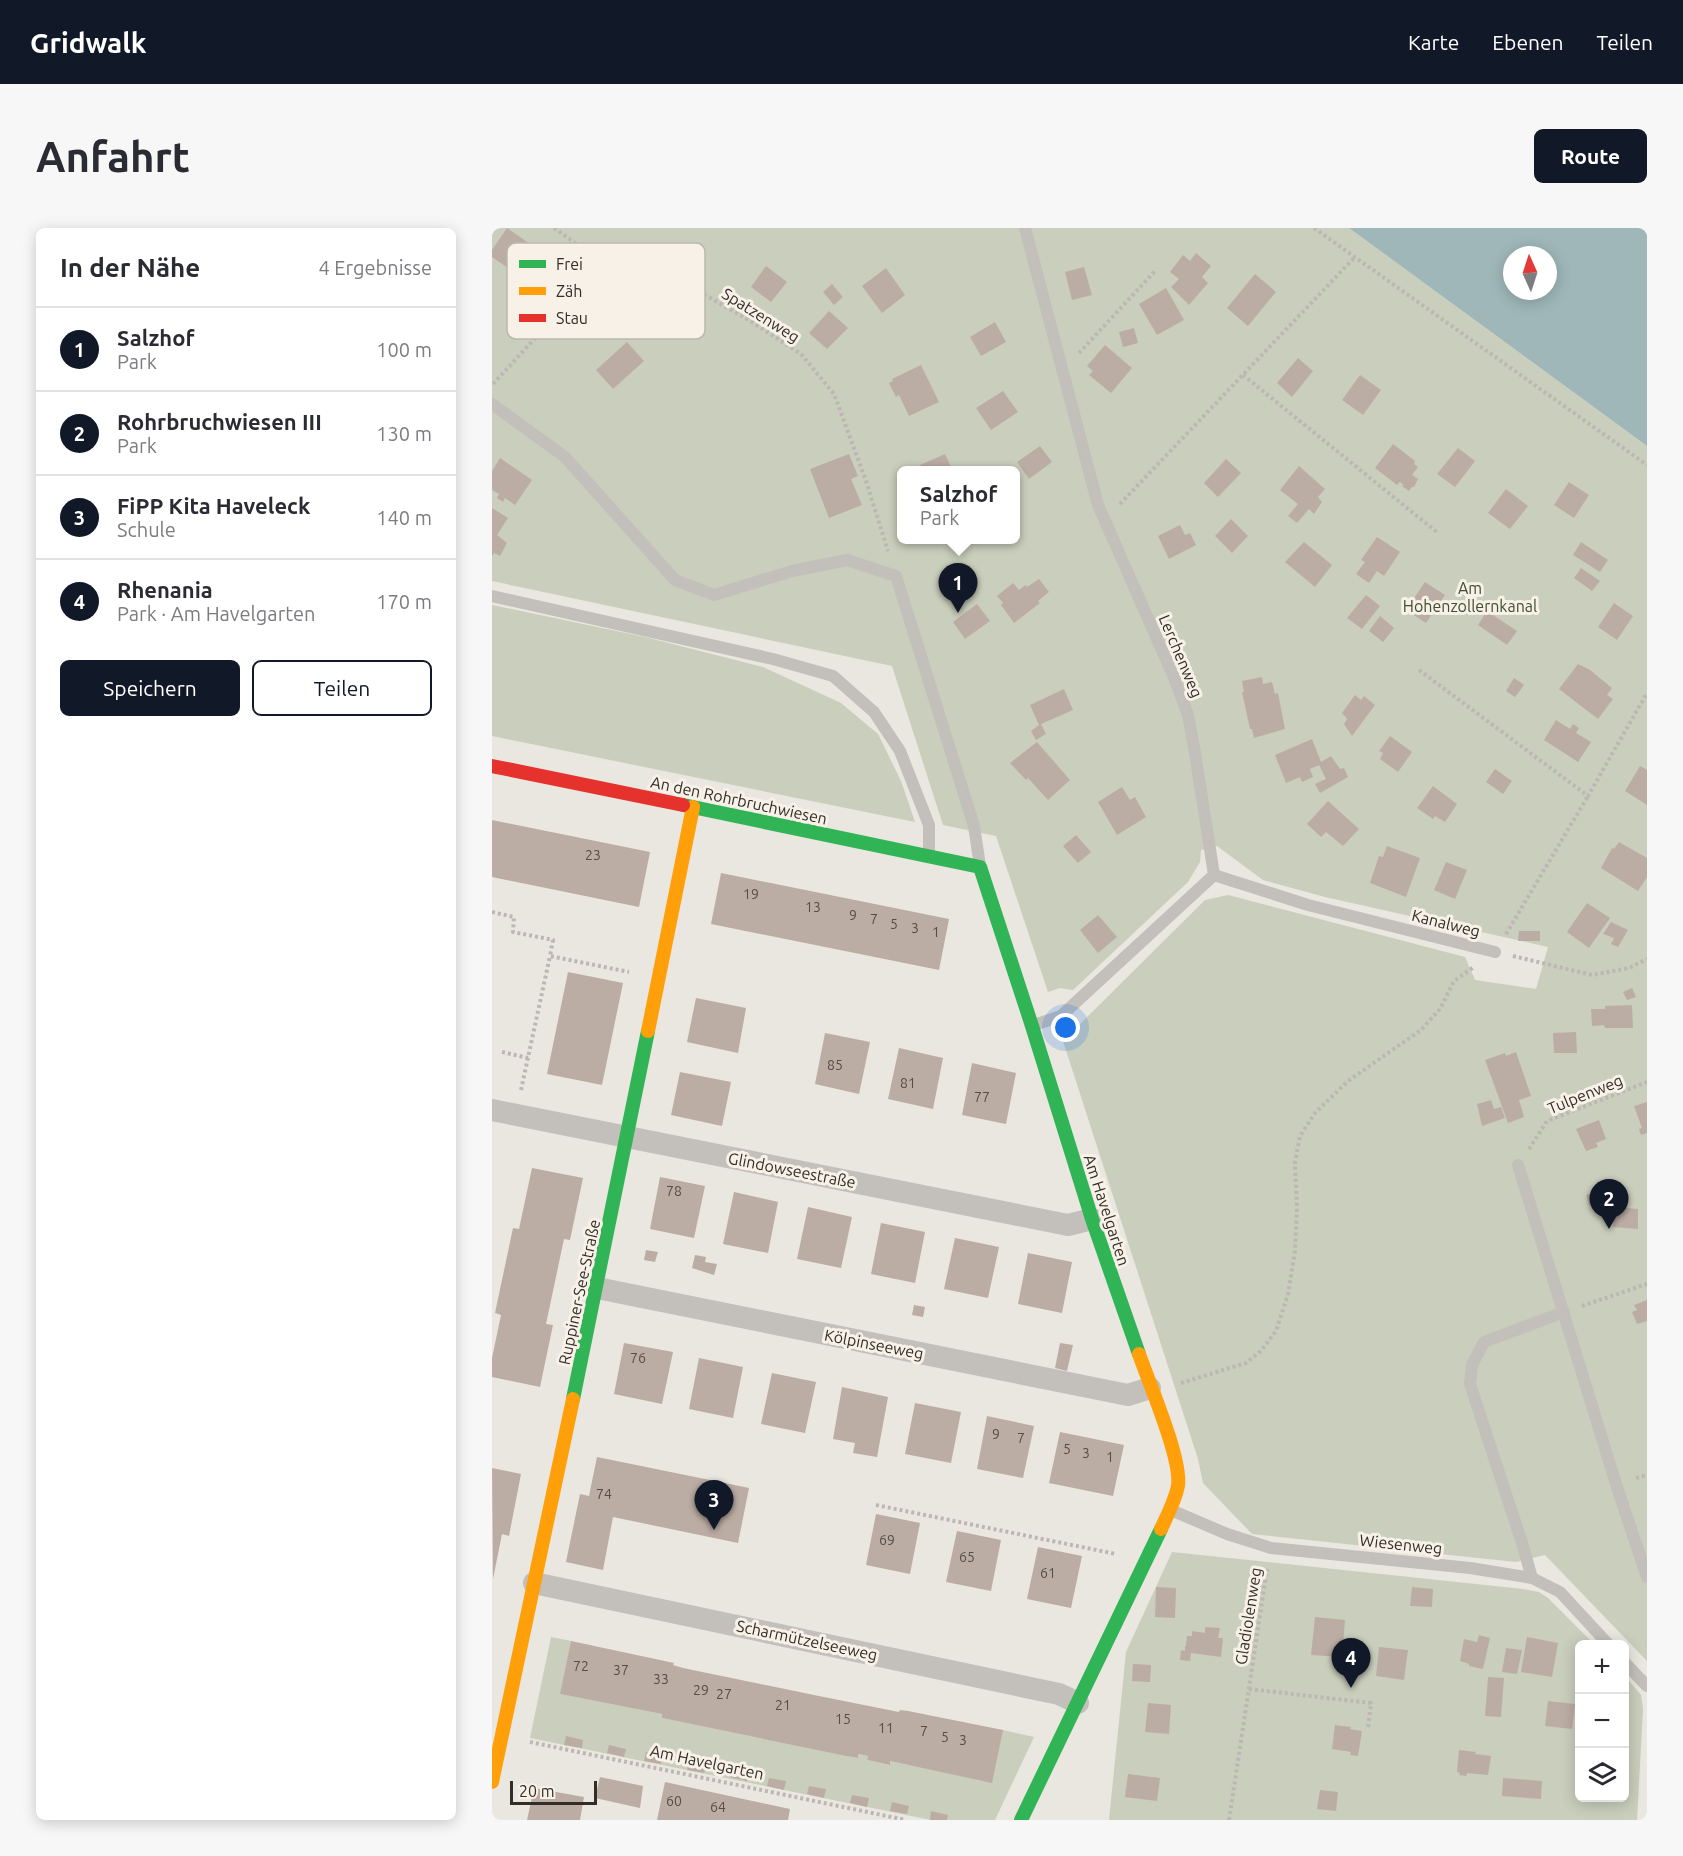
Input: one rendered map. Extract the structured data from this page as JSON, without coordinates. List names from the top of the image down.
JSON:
{
  "streets": {
    "street": [
      "An den Rohrbruchwiesen",
      "Glindowseestraße",
      "Am Havelgarten",
      "Ruppiner-See-Straße",
      "Kölpinseeweg",
      "Scharmützelseeweg"
    ],
    "lane": ["Lerchenweg", "Kanalweg", "Wiesenweg"],
    "path": ["Spatzenweg", "Tulpenweg", "Gladiolenweg"]
  },
  "crossings": [
    ["Lerchenweg", "Kanalweg"],
    ["An den Rohrbruchwiesen", "Am Havelgarten"],
    ["An den Rohrbruchwiesen", "Ruppiner-See-Straße"],
    ["Glindowseestraße", "Am Havelgarten"],
    ["Glindowseestraße", "Ruppiner-See-Straße"],
    ["Am Havelgarten", "Ruppiner-See-Straße"],
    ["Am Havelgarten", "Kölpinseeweg"],
    ["Am Havelgarten", "Wiesenweg"],
    ["Am Havelgarten", "Scharmützelseeweg"],
    ["Ruppiner-See-Straße", "Kölpinseeweg"],
    ["Ruppiner-See-Straße", "Scharmützelseeweg"],
    ["Wiesenweg", "Gladiolenweg"]
  ],
  "parks": ["Am Hohenzollernkanal"],
  "house_numbers": [
    "23",
    "19",
    "13",
    "9",
    "7",
    "5",
    "3",
    "1",
    "85",
    "81",
    "77",
    "78",
    "76",
    "9",
    "7",
    "5",
    "3",
    "1",
    "74",
    "69",
    "65",
    "61",
    "72",
    "37",
    "33",
    "29",
    "27",
    "21",
    "15",
    "11",
    "7",
    "5",
    "3",
    "60",
    "64"
  ],
  "legend": ["Frei", "Zäh", "Stau"],
  "scale_bar": "20 m",
  "north": "top",
  "page": {
    "header": "Gridwalk",
    "nav": ["Karte", "Ebenen", "Teilen"],
    "buttons": [
      "Route",
      ["Speichern", "Teilen"]
    ],
    "title": "Anfahrt",
    "heading": ["In der Nähe", "4 Ergebnisse"],
    "list": [
      {
        "mark": "1",
        "name": "Salzhof",
        "note": "Park",
        "value": "100 m"
      },
      {
        "mark": "2",
        "name": "Rohrbruchwiesen III",
        "note": "Park",
        "value": "130 m"
      },
      {
        "mark": "3",
        "name": "FiPP Kita Haveleck",
        "note": "Schule",
        "value": "140 m"
      },
      {
        "mark": "4",
        "name": "Rhenania",
        "note": "Park · Am Havelgarten",
        "value": "170 m"
      }
    ],
    "popup": ["Salzhof", "Park"],
    "pins": [
      "1",
      "2",
      "3",
      "4"
    ],
    "map_buttons": ["+", "−"],
    "scale": "20 m"
  }
}
